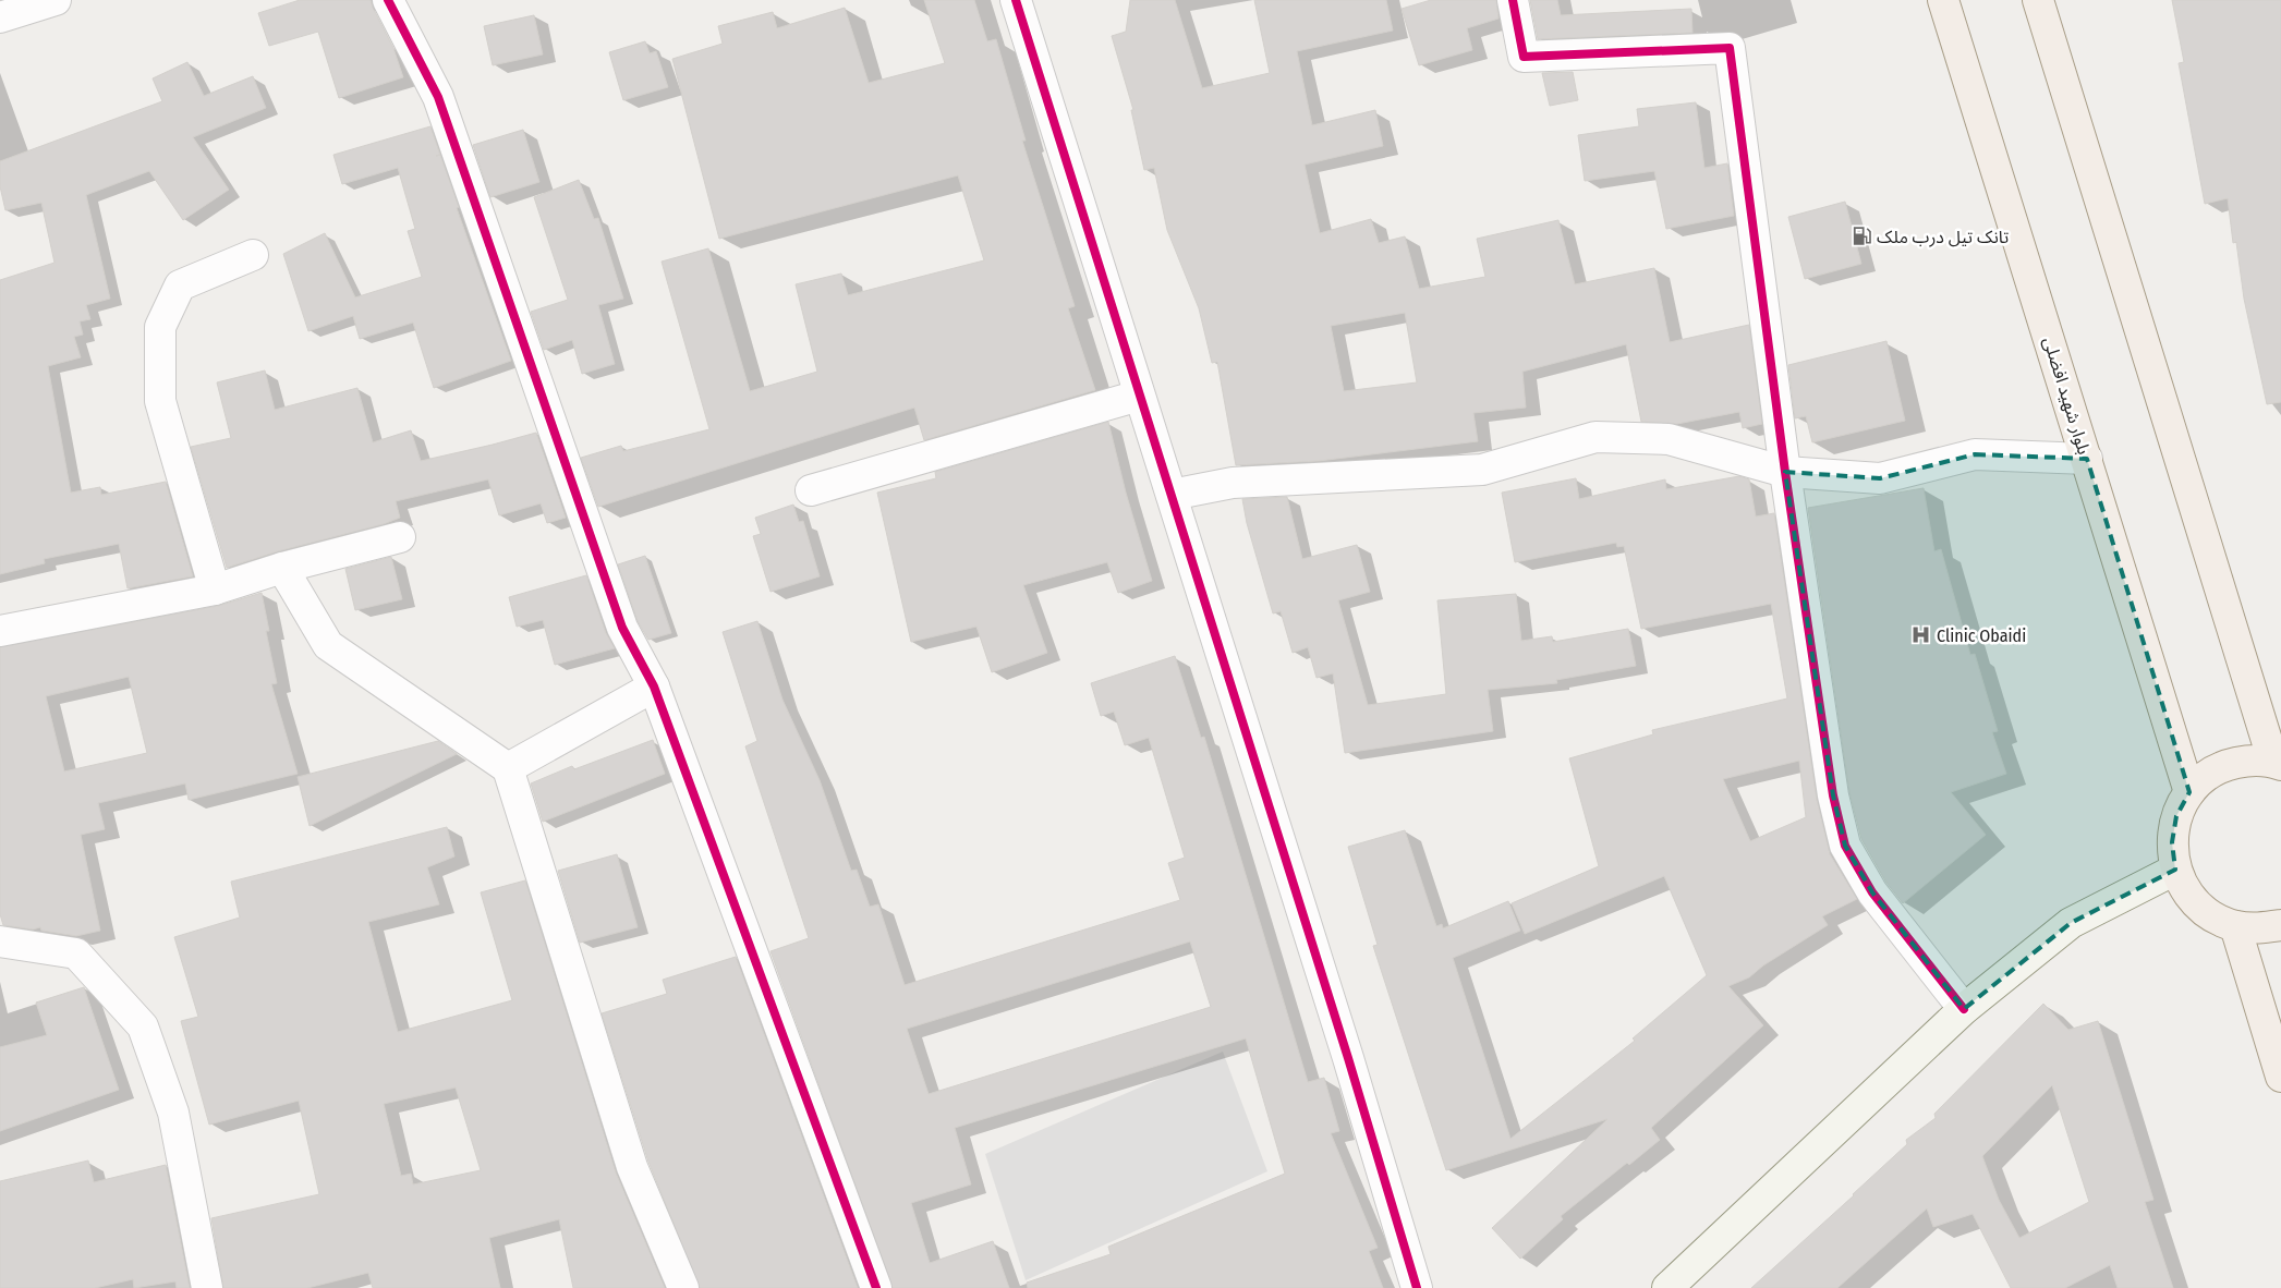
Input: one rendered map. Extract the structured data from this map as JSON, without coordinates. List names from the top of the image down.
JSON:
{
  "streets": {
    "main road": ["بلوار شهید افضلی"]
  },
  "places": {
    "fuel station": ["تانک تیل درب ملک"],
    "hospital": ["Clinic Obaidi"]
  }
}
